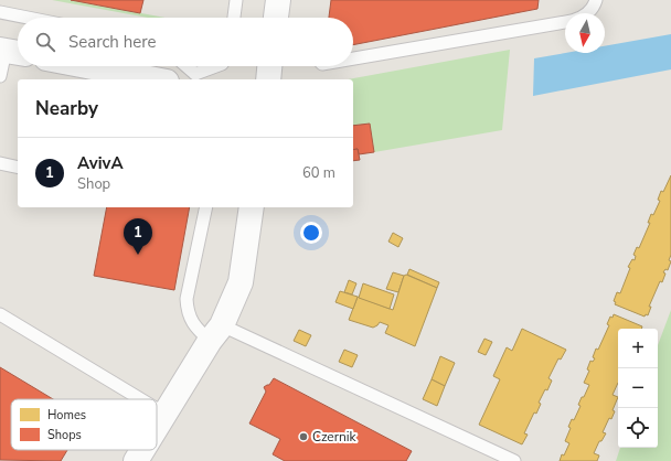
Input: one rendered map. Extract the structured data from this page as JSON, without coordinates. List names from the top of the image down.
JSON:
{
  "places": ["Czernik"],
  "legend": ["Homes", "Shops"],
  "north": "bottom",
  "page": {
    "search": "Search here",
    "heading": "Nearby",
    "list": [
      {
        "mark": "1",
        "name": "AvivA",
        "note": "Shop",
        "value": "60 m"
      }
    ],
    "pins": "1",
    "map_buttons": ["+", "−"]
  }
}
